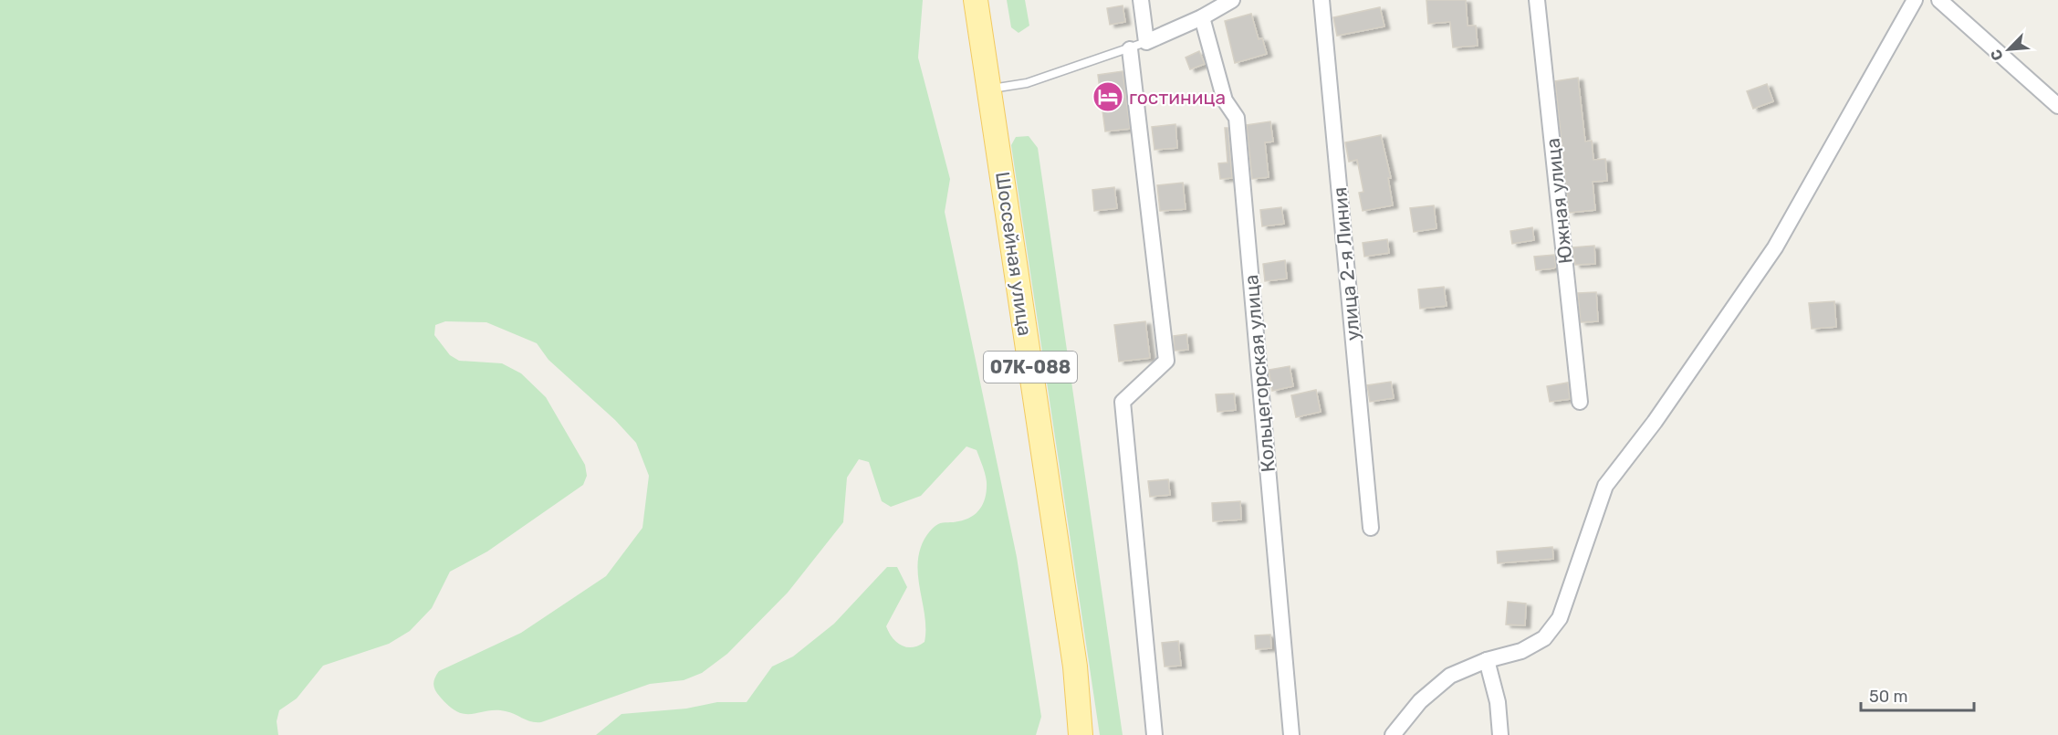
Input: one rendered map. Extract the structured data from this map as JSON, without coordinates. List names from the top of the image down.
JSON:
{
  "streets": {
    "main road": ["Шоссейная улица", "07К-088"],
    "street": ["Южная улица", "улица 2-я Линия", "Кольцегорская улица"]
  },
  "places": {
    "hotel": ["гостиница"]
  },
  "scale_bar": "50 m",
  "north": "bottom left"
}
